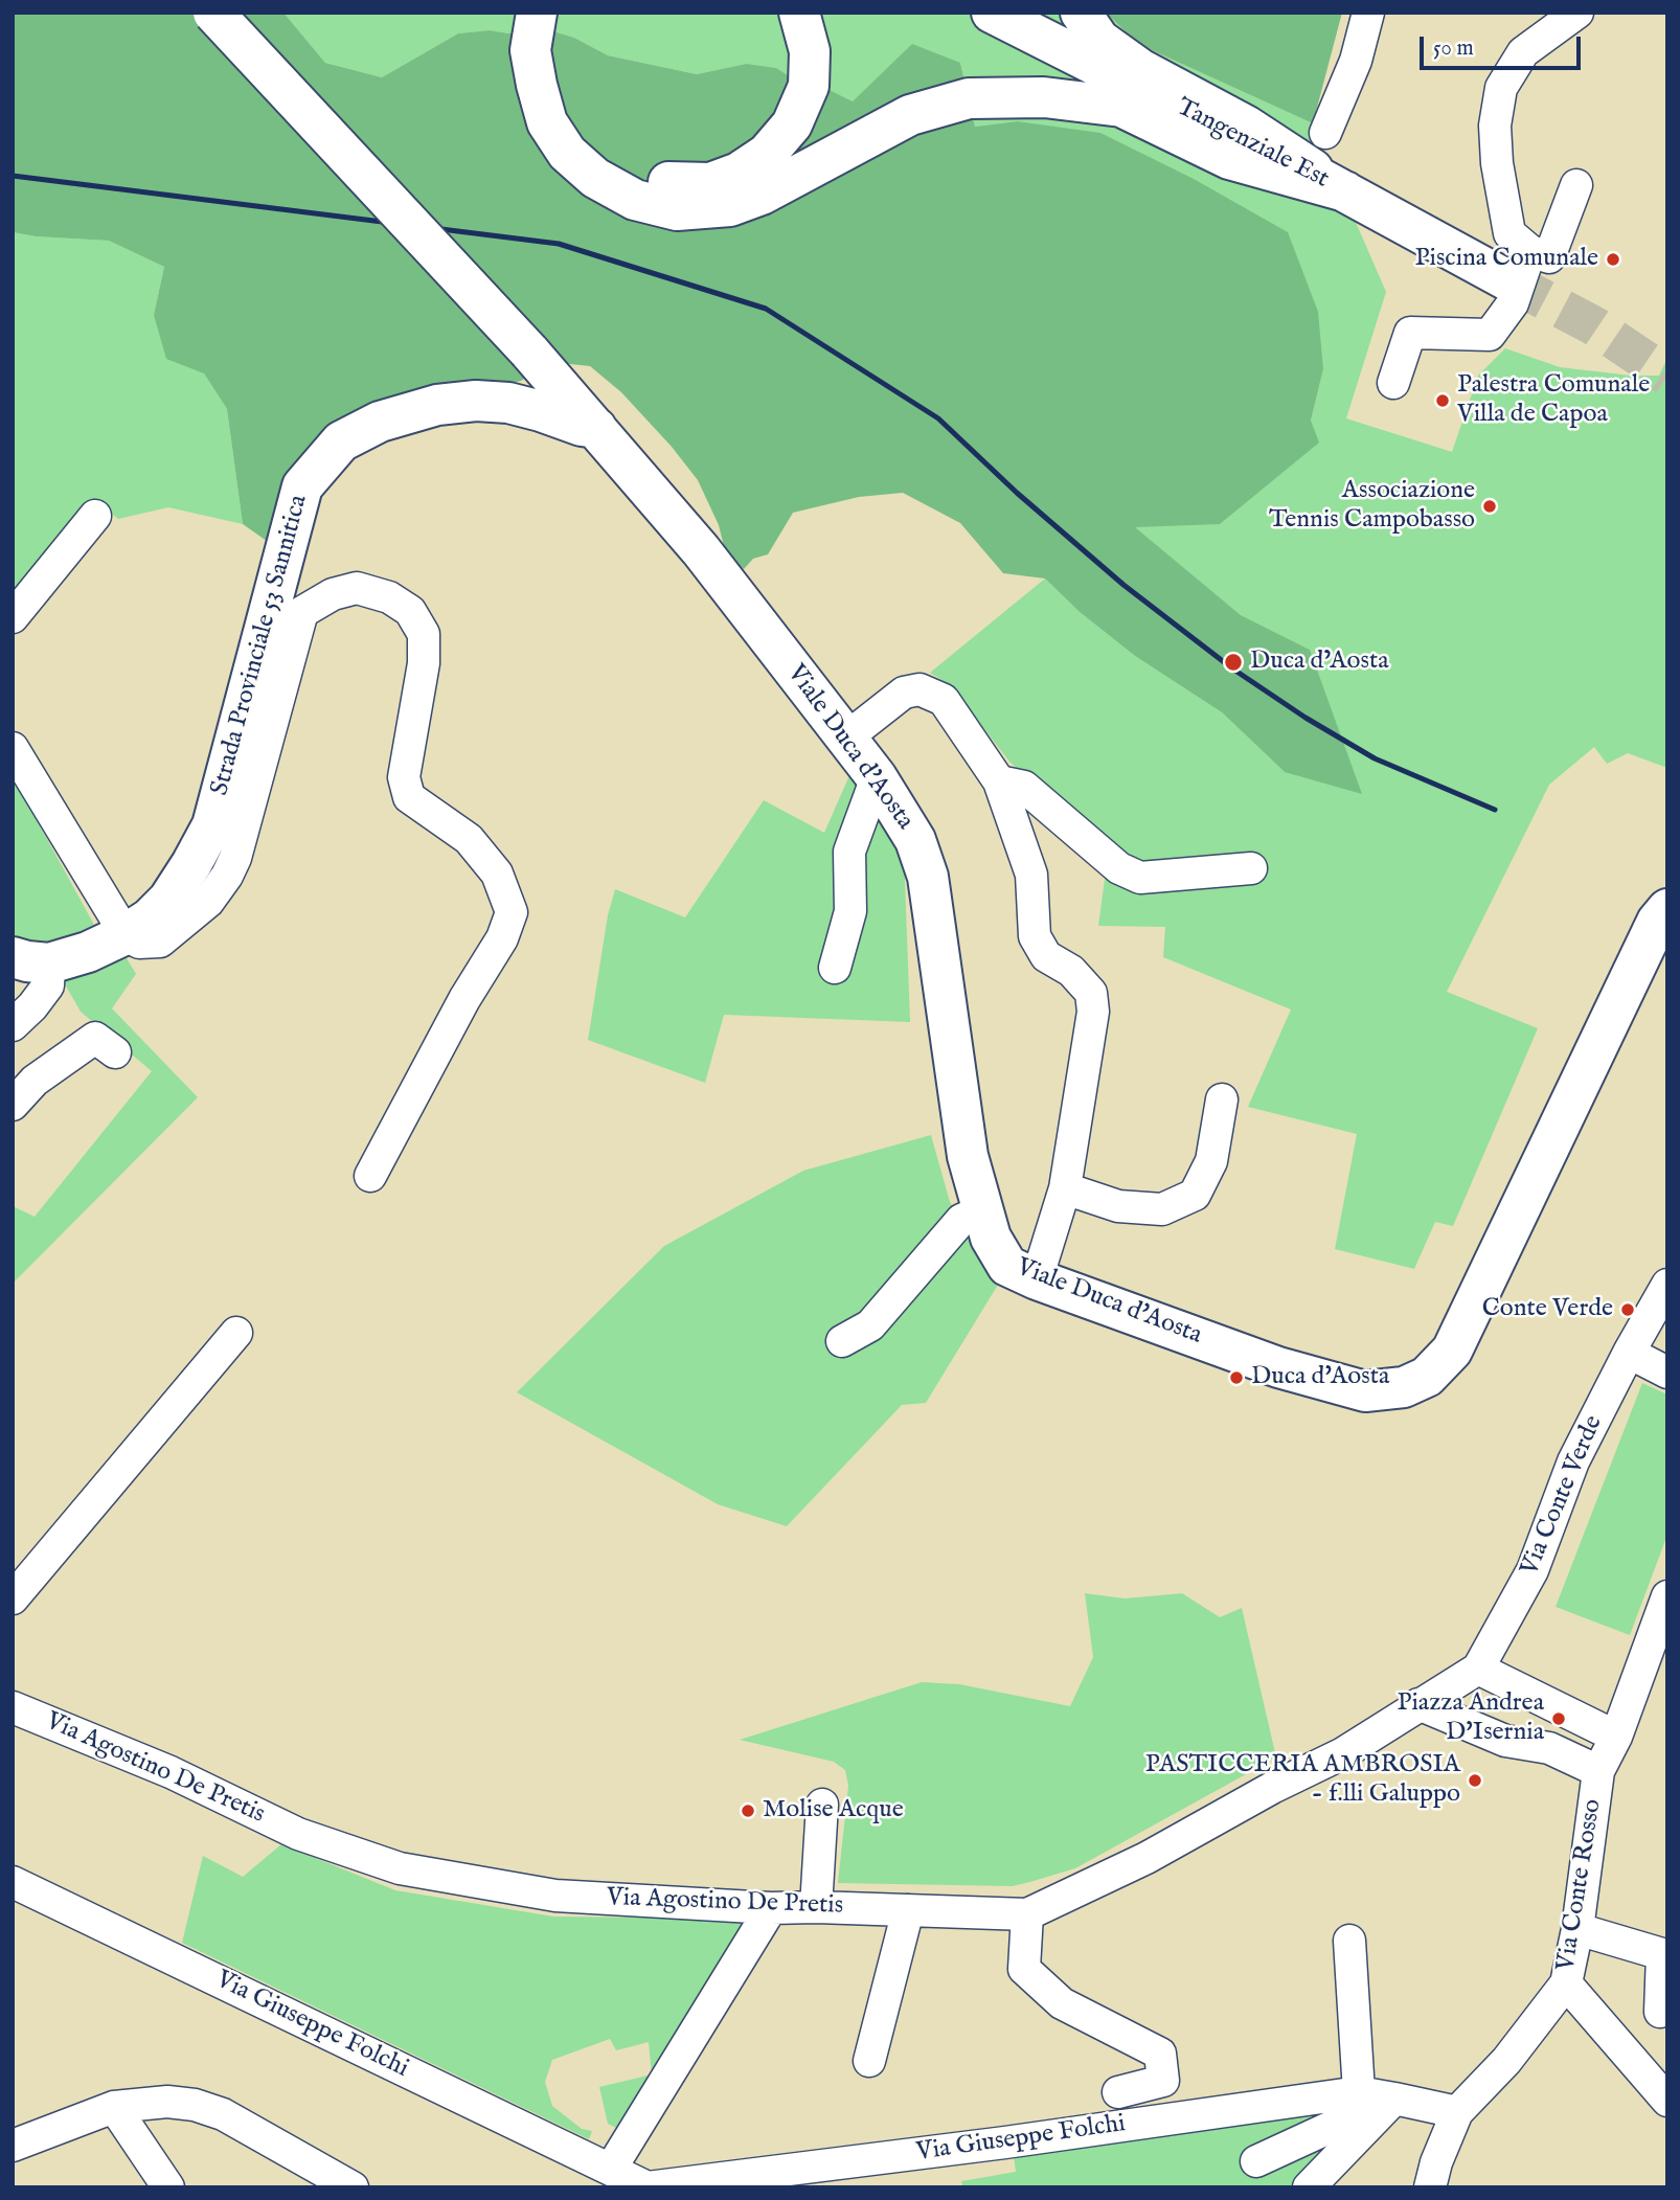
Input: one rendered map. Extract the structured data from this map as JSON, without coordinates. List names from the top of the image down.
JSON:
{
  "streets": {
    "main road": ["Tangenziale Est", "Strada Provinciale 53 Sannitica", "Viale Duca d'Aosta"],
    "street": [
      "Via Conte Verde",
      "Via Agostino De Pretis",
      "Via Conte Rosso",
      "Via Giuseppe Folchi"
    ]
  },
  "crossings": [
    ["Strada Provinciale 53 Sannitica", "Viale Duca d'Aosta"],
    ["Via Conte Verde", "Via Agostino De Pretis"],
    ["Via Conte Rosso", "Via Giuseppe Folchi"]
  ],
  "places": [
    "Piscina Comunale",
    "Palestra Comunale Villa de Capoa",
    "Associazione Tennis Campobasso",
    "Duca d’Aosta",
    "Conte Verde",
    "Duca d'Aosta",
    "Piazza Andrea D'Isernia",
    "PASTICCERIA AMBROSIA - f.lli Galuppo",
    "Molise Acque"
  ],
  "scale_bar": "50 m"
}
